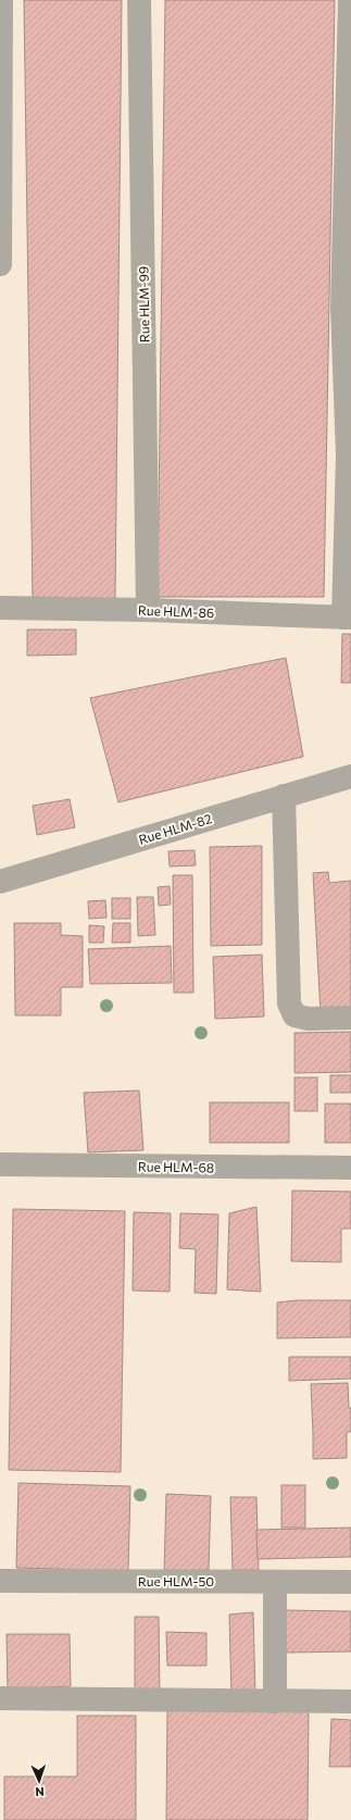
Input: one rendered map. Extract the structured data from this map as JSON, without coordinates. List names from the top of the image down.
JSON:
{
  "streets": {
    "street": [
      "Rue HLM-99",
      "Rue HLM-86",
      "Rue HLM-82",
      "Rue HLM-68",
      "Rue HLM-50"
    ]
  },
  "crossings": [
    ["Rue HLM-99", "Rue HLM-86"]
  ],
  "north": "bottom"
}
